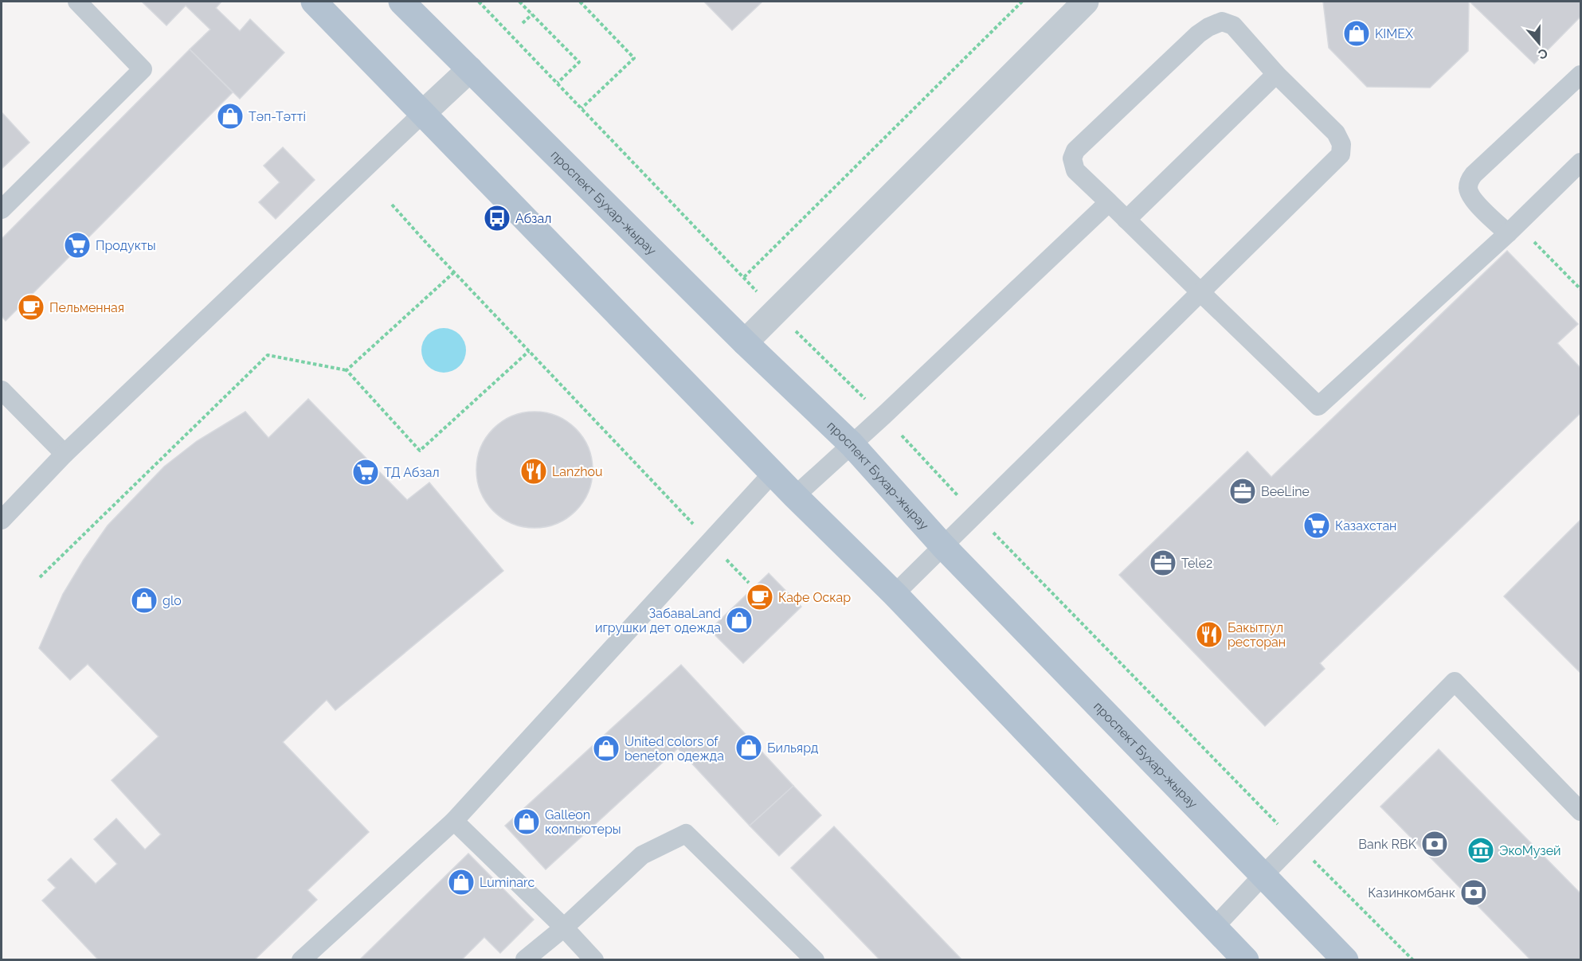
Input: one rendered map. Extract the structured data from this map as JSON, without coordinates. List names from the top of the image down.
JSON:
{
  "streets": {
    "main road": ["проспект Бухар-жырау"]
  },
  "places": {
    "shop": [
      "KIMEX",
      "Тәп-Тәтті",
      "glo",
      "ЗабаваLand игрушки дет одежда",
      "Бильярд",
      "United colors of beneton одежда",
      "Galleon компьютеры",
      "Luminarc"
    ],
    "bus stop": ["Абзал"],
    "supermarket": ["Продукты", "ТД Абзал", "Казахстан"],
    "cafe": ["Пельменная", "Кафе Оскар"],
    "restaurant": ["Lanzhou", "Бакытгул ресторан"],
    "office": ["BeeLine", "Tele2"],
    "bank": ["Bank RBK", "Казинкомбанк"],
    "museum": ["ЭкоМузей"]
  },
  "north": "bottom"
}
